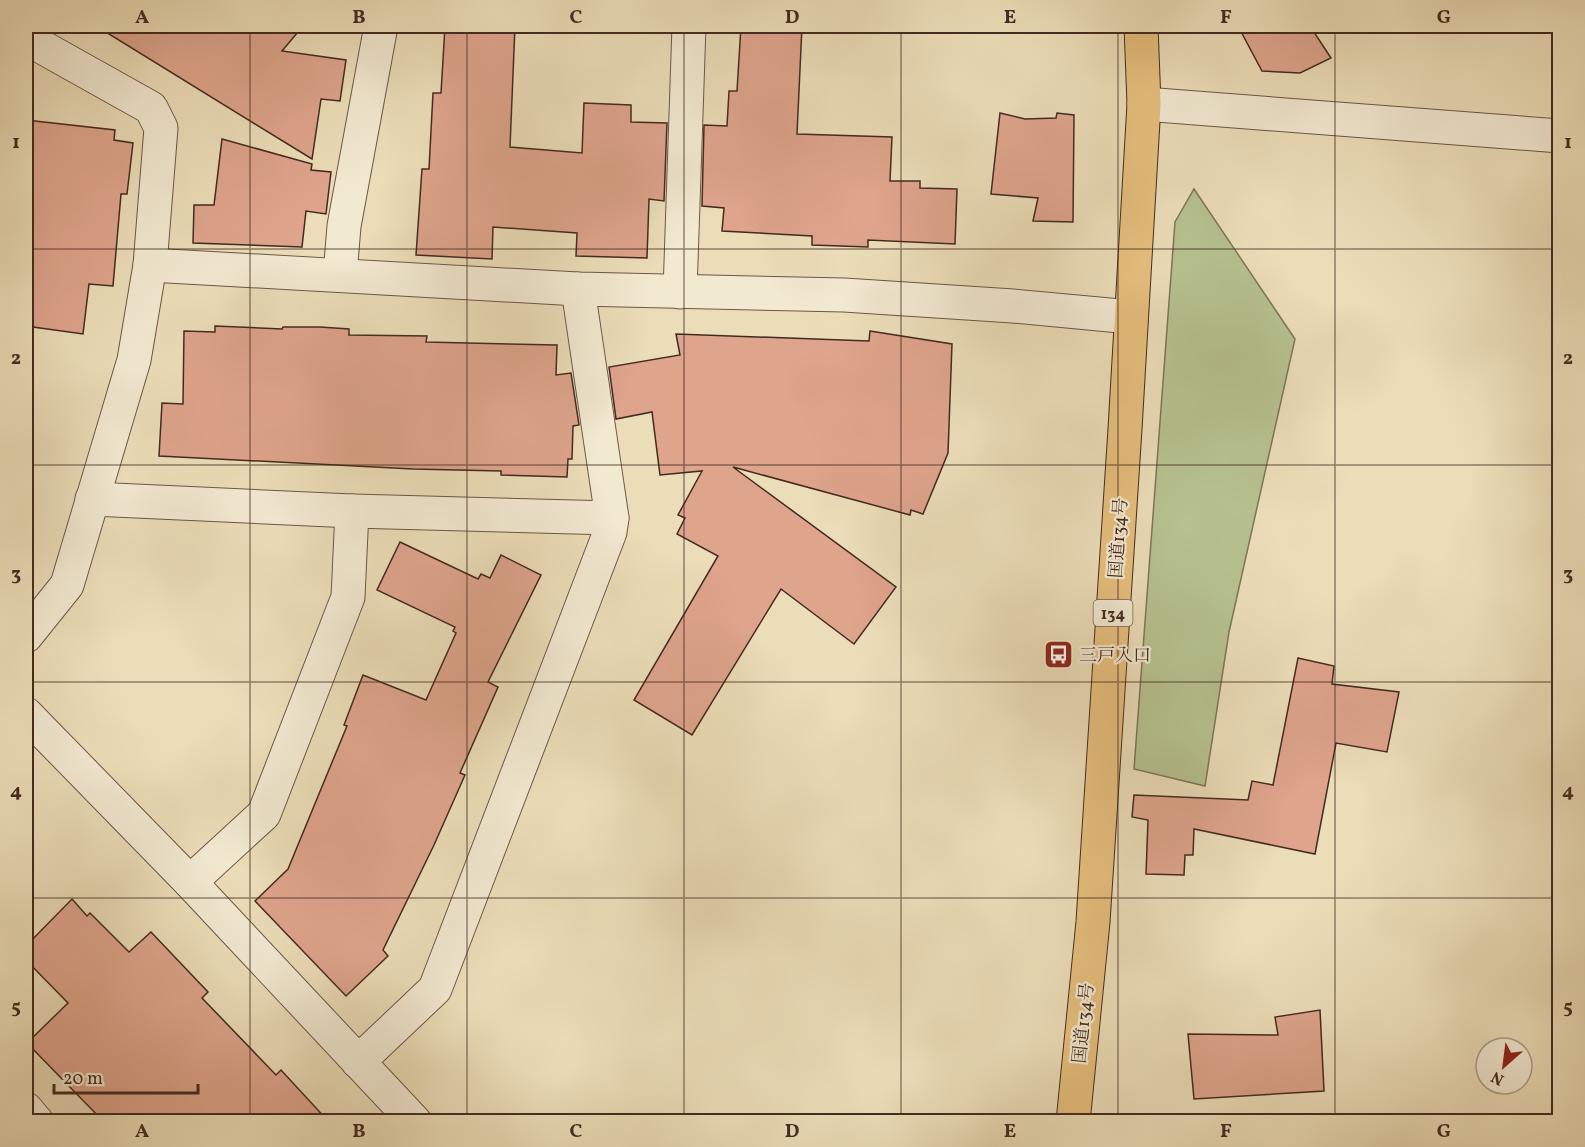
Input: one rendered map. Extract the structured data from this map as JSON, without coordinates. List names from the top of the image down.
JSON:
{
  "streets": {
    "highway": ["国道134号", "134"]
  },
  "places": {
    "bus stop": ["三戸入口"]
  },
  "scale_bar": "20 m",
  "north": "bottom left",
  "grid": {
    "columns": [
      "A",
      "B",
      "C",
      "D",
      "E",
      "F",
      "G"
    ],
    "rows": [
      "1",
      "2",
      "3",
      "4",
      "5"
    ]
  }
}
